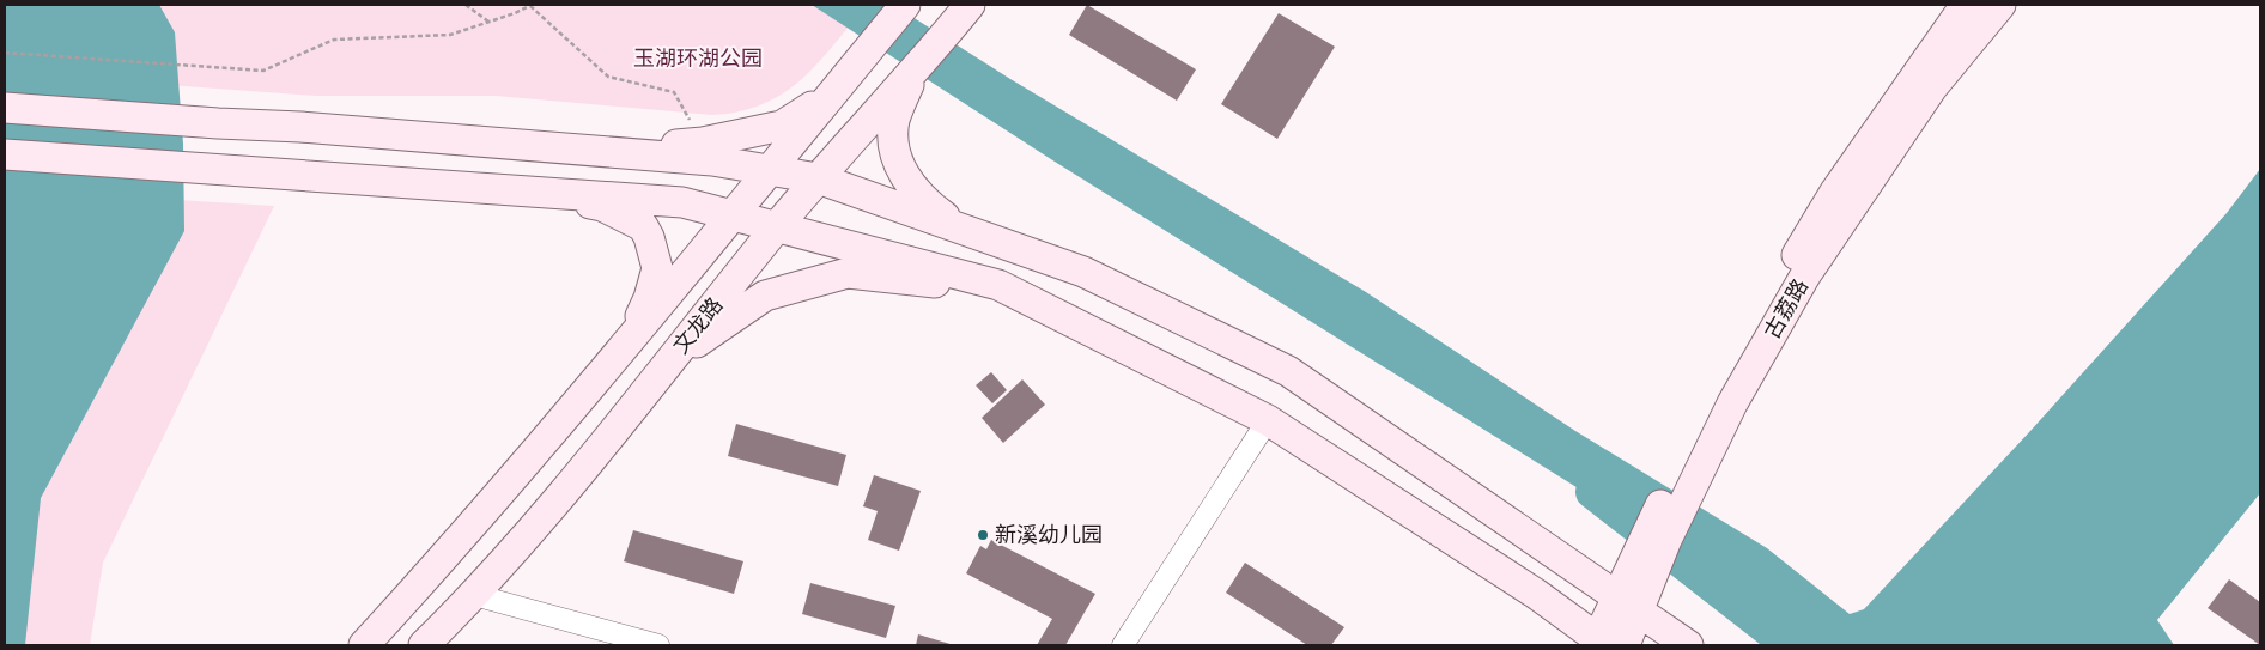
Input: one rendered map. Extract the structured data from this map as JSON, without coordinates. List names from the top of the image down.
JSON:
{
  "streets": {
    "main road": ["古荔路", "文龙路"]
  },
  "parks": ["玉湖环湖公园"],
  "places": ["新溪幼儿园"]
}
